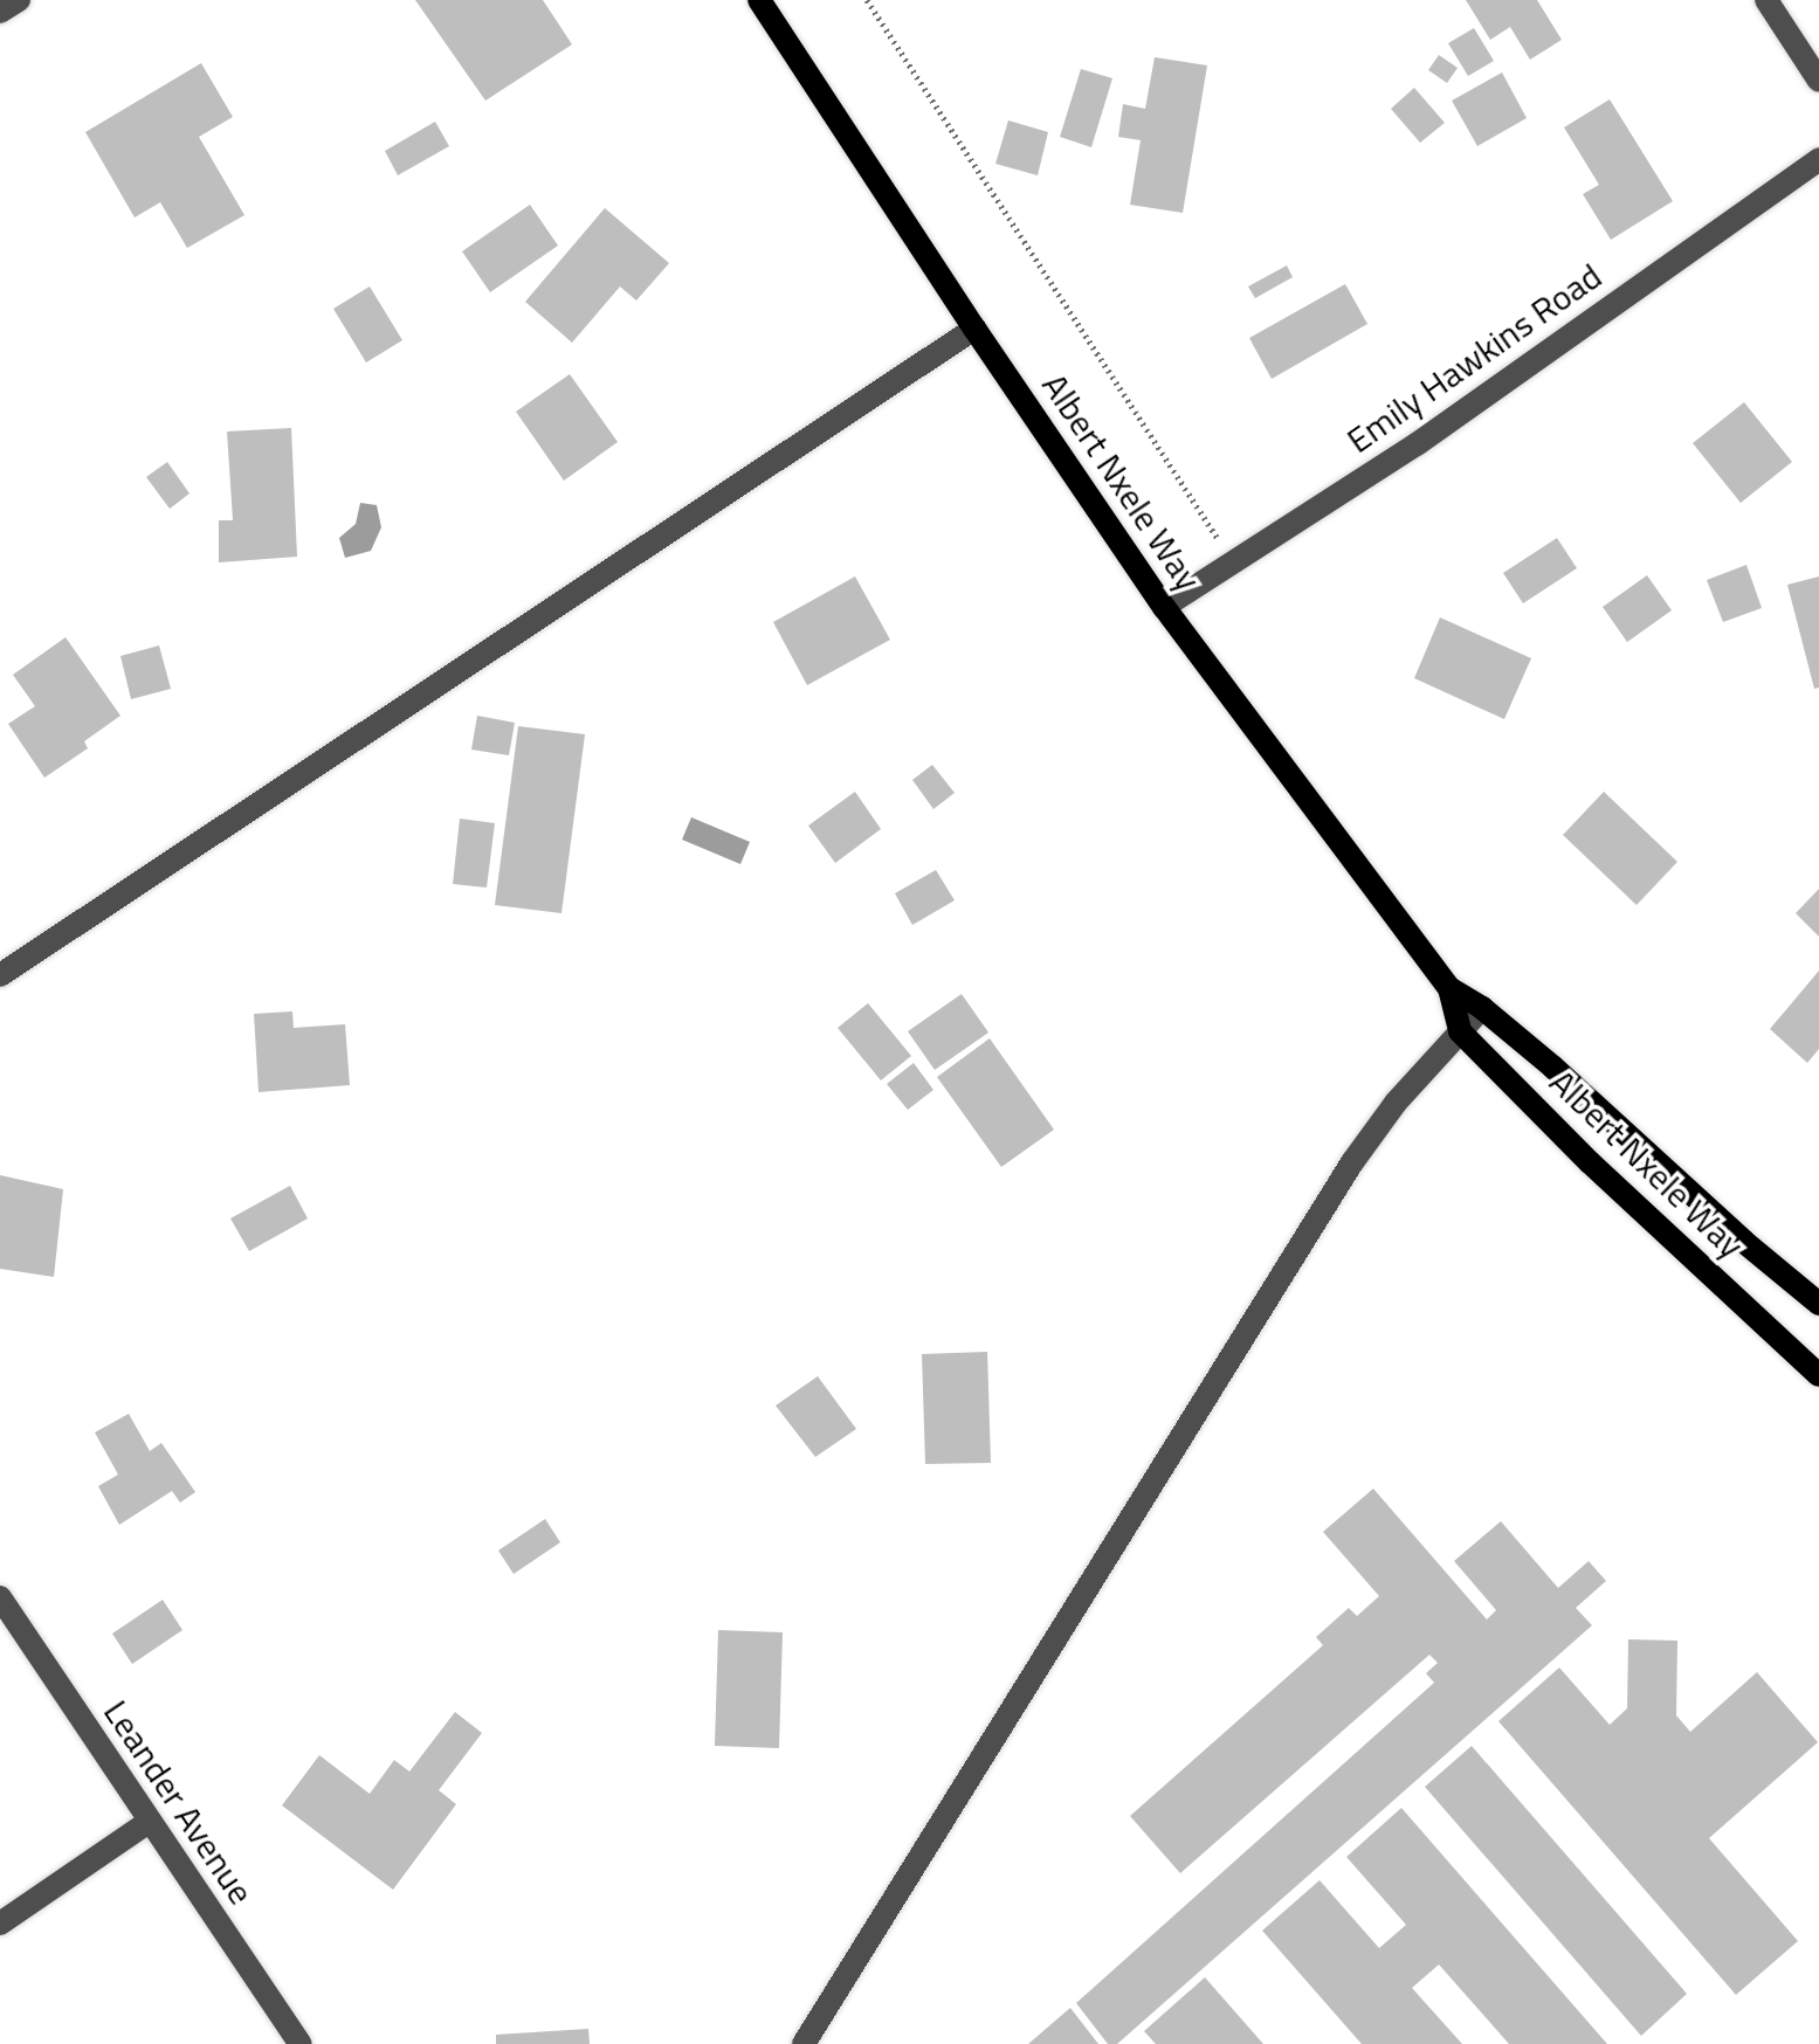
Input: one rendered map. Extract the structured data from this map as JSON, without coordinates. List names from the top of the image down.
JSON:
{
  "streets": {
    "main road": ["Albert Nxele Way"],
    "street": ["Emily Hawkins Road", "Leander Avenue"]
  },
  "crossings": [
    ["Emily Hawkins Road", "Albert Nxele Way"]
  ]
}
